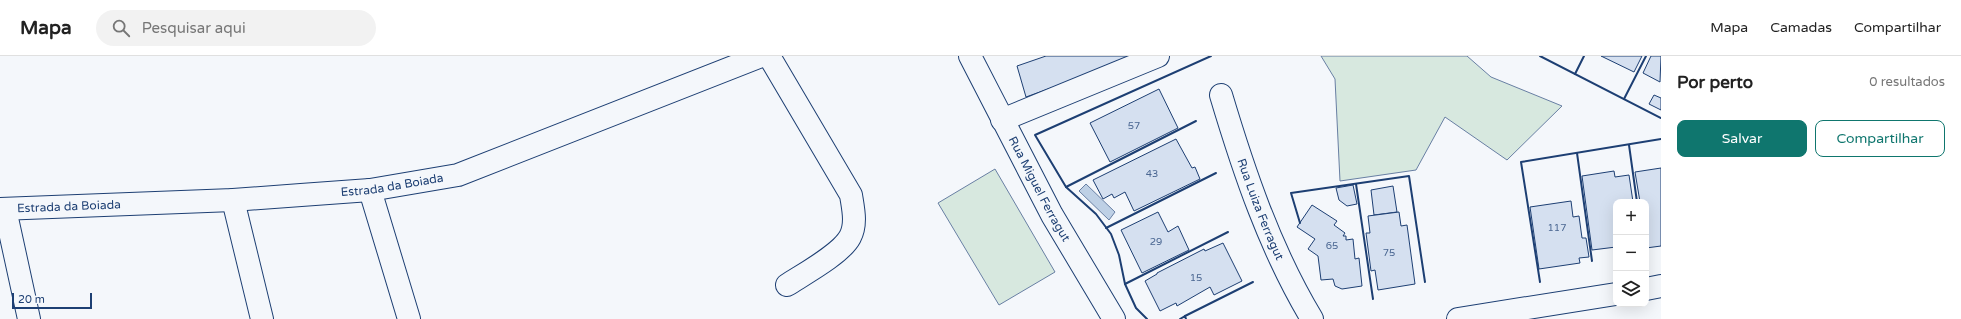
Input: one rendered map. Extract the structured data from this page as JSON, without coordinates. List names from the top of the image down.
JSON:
{
  "streets": {
    "street": ["Estrada da Boiada", "Rua Miguel Ferragut", "Rua Luiza Ferragut"]
  },
  "house_numbers": [
    "57",
    "43",
    "117",
    "29",
    "65",
    "75",
    "15"
  ],
  "scale_bar": "20 m",
  "page": {
    "header": "Mapa",
    "search": "Pesquisar aqui",
    "nav": ["Mapa", "Camadas", "Compartilhar"],
    "heading": ["Por perto", "0 resultados"],
    "buttons": ["Salvar", "Compartilhar"],
    "map_buttons": ["+", "−"],
    "scale": "20 m"
  }
}
